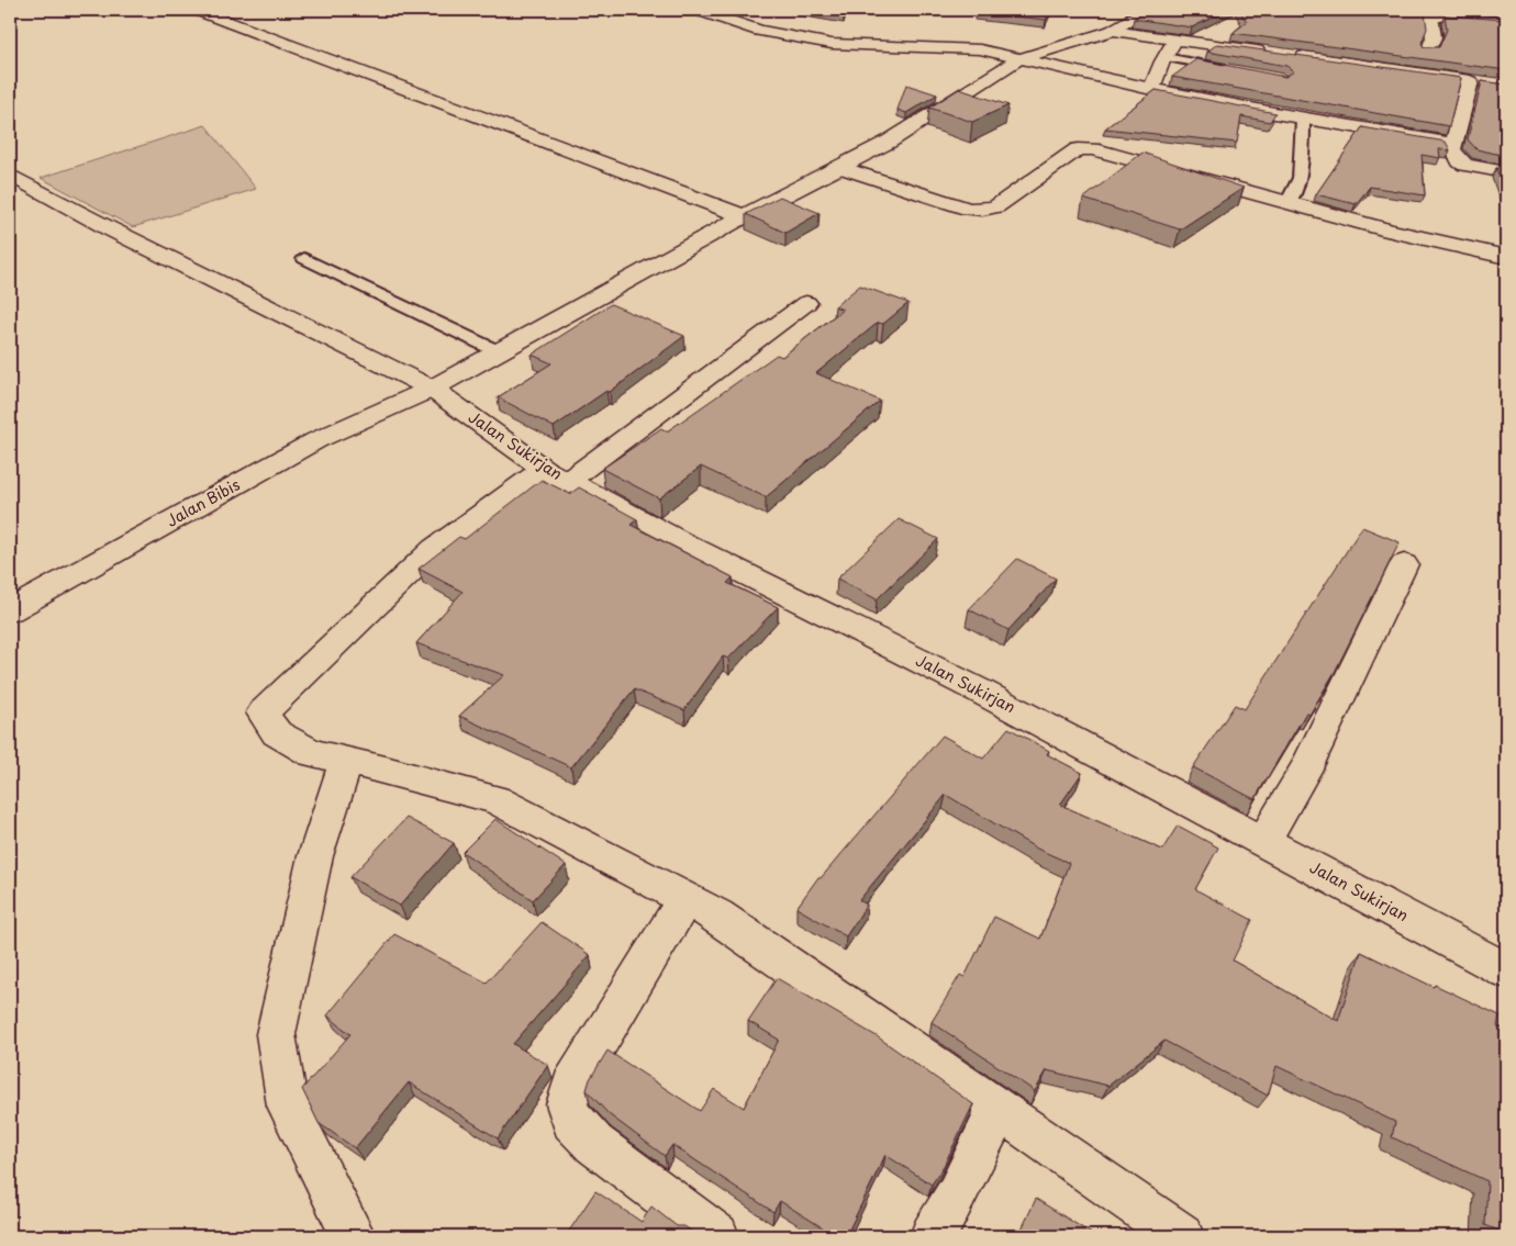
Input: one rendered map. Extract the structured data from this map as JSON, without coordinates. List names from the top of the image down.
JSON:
{
  "streets": {
    "street": ["Jalan Sukirjan", "Jalan Bibis"]
  },
  "crossings": [
    ["Jalan Sukirjan", "Jalan Bibis"]
  ]
}
